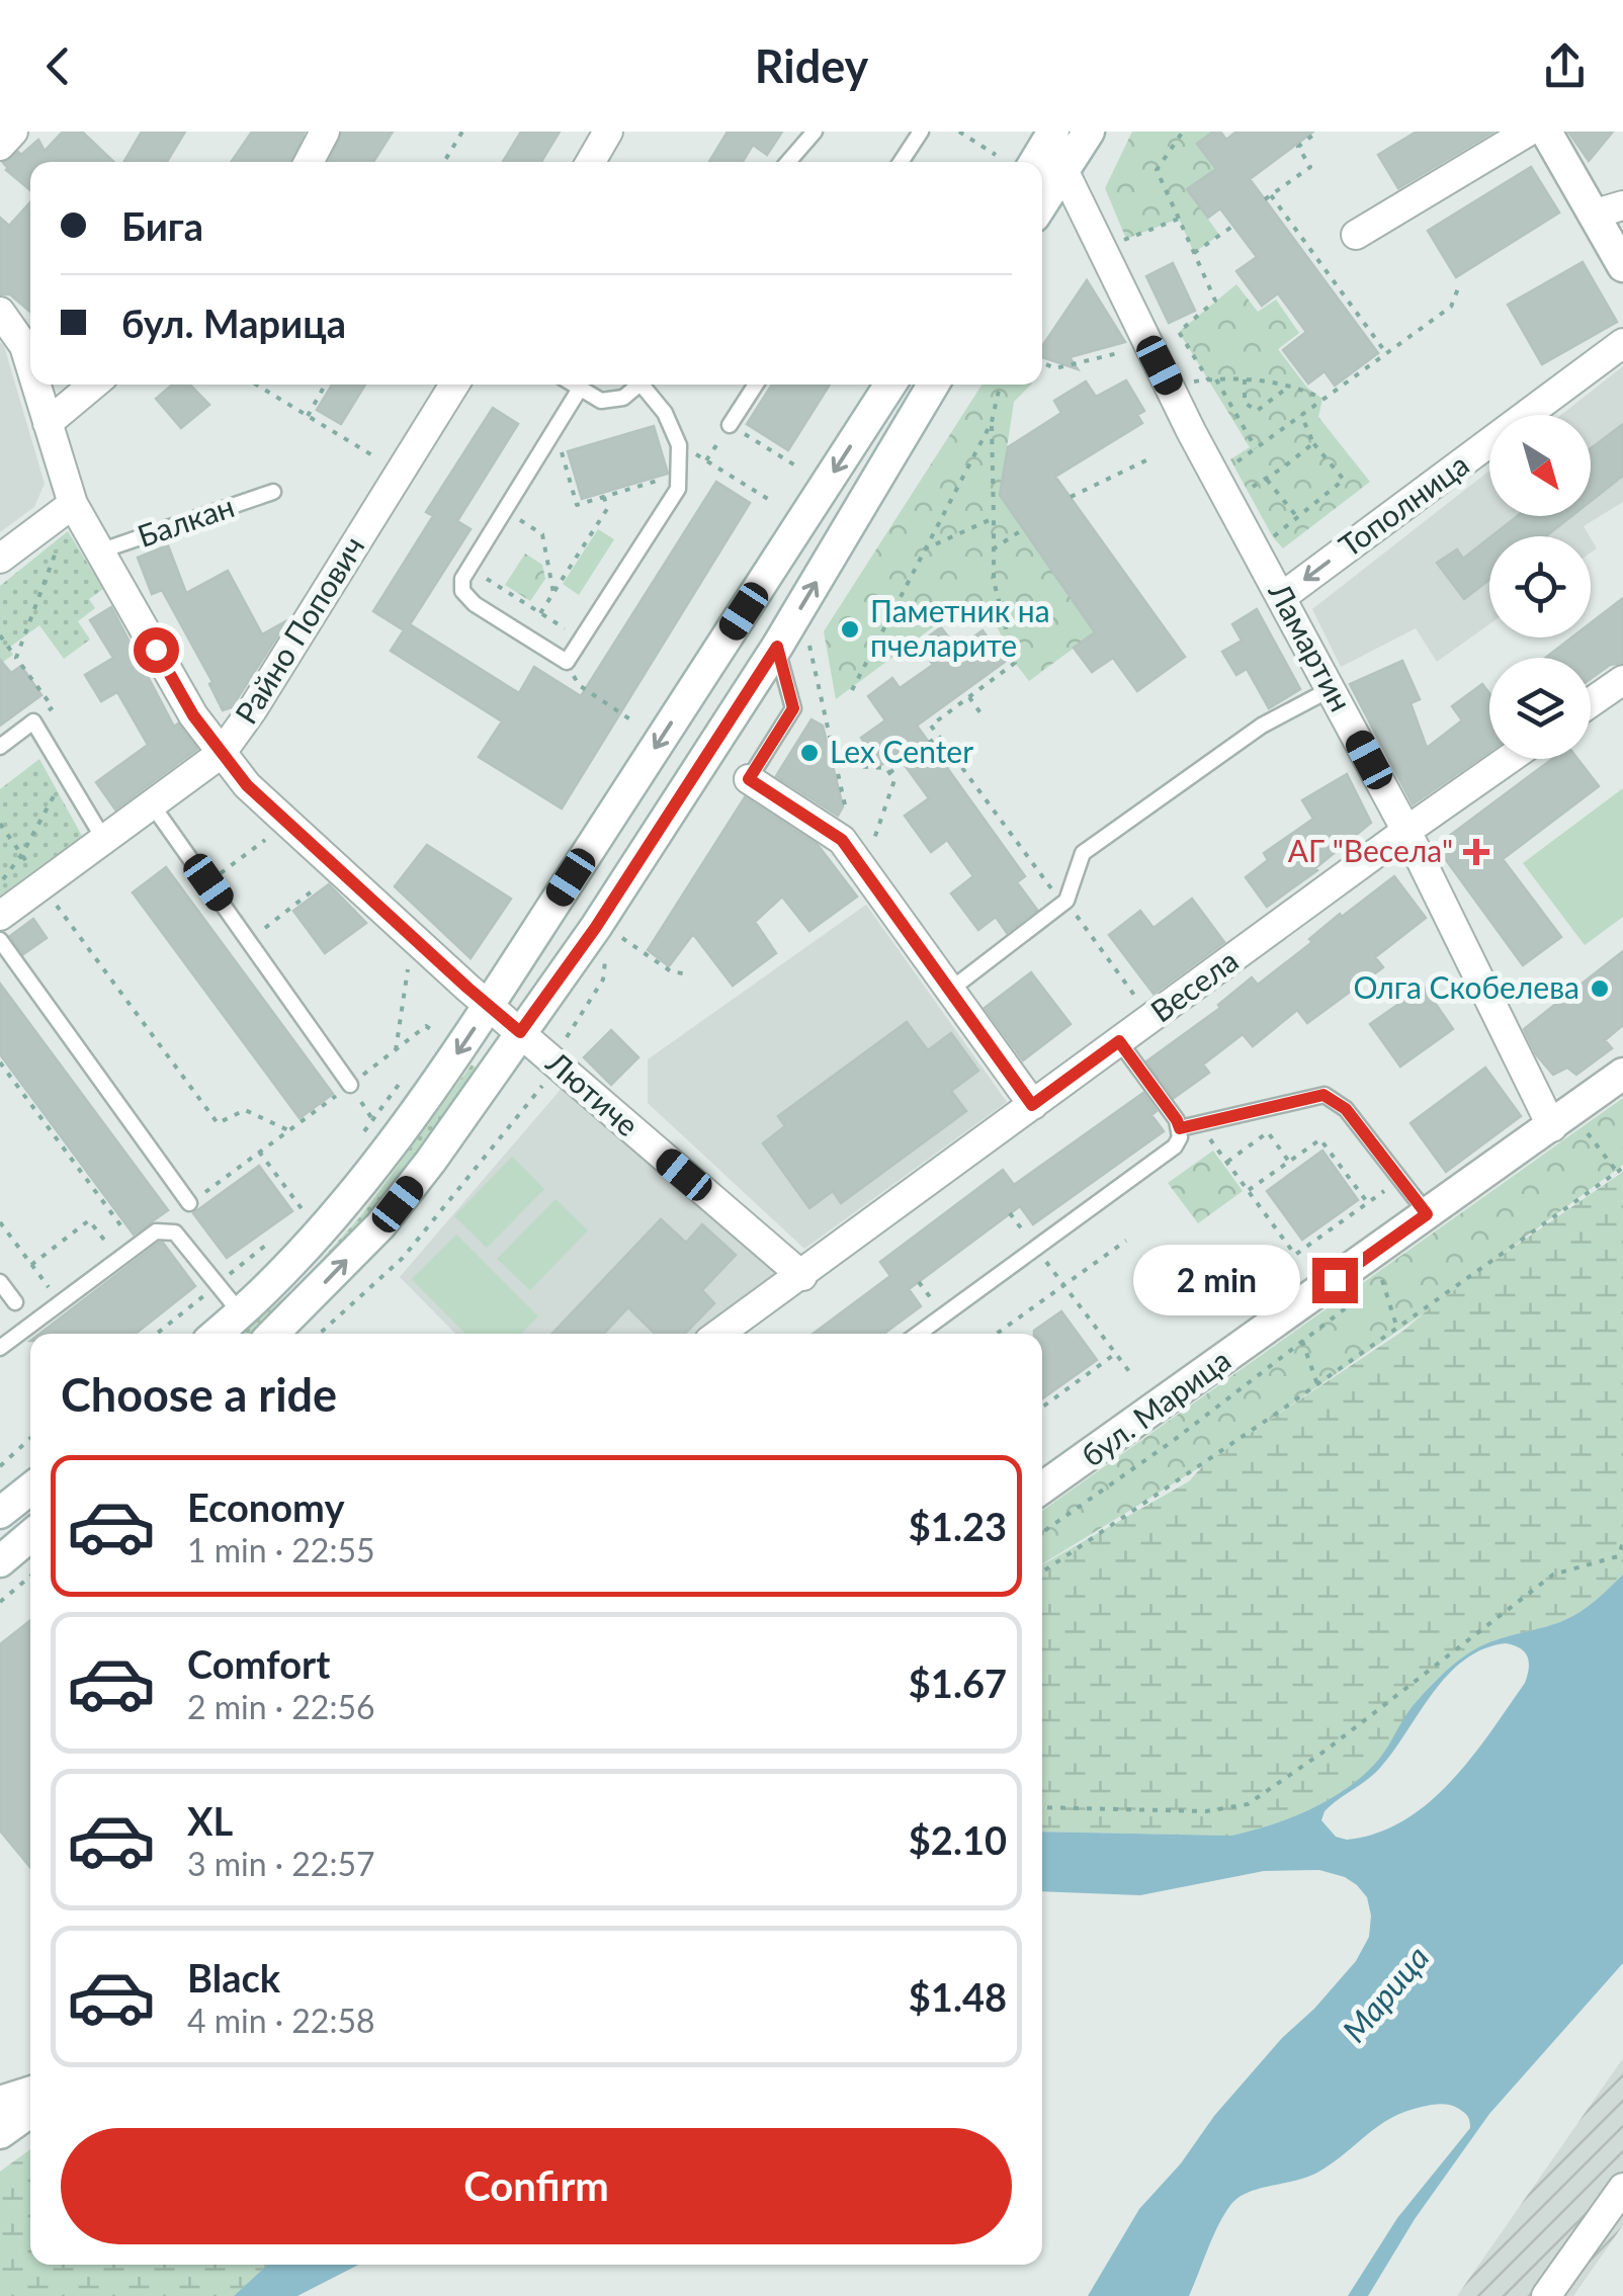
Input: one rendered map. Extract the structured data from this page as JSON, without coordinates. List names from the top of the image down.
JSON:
{
  "streets": {
    "main road": ["бул. Марица"],
    "street": [
      "Тополница",
      "Райно Попович",
      "Ламартин",
      "Весела",
      "Лютиче"
    ],
    "lane": ["Балкан"]
  },
  "crossings": [
    ["Тополница", "Ламартин"],
    ["Балкан", "Лютиче"],
    ["Райно Попович", "Лютиче"],
    ["Ламартин", "Весела"],
    ["Ламартин", "бул. Марица"],
    ["Весела", "Лютиче"]
  ],
  "water": ["Марица"],
  "places": {
    "other": ["Паметник на пчеларите", "Lex Center", "Олга Скобелева"],
    "health": ["АГ \"Весела\""]
  },
  "north": "bottom right",
  "page": {
    "header": "Ridey",
    "banner": ["Бига", "бул. Марица"],
    "bubble": "2 min",
    "heading": "Choose a ride",
    "list": [
      {
        "name": "Economy",
        "note": "1 min · 22:55",
        "value": "$1.23"
      },
      {
        "name": "Comfort",
        "note": "2 min · 22:56",
        "value": "$1.67"
      },
      {
        "name": "XL",
        "note": "3 min · 22:57",
        "value": "$2.10"
      },
      {
        "name": "Black",
        "note": "4 min · 22:58",
        "value": "$1.48"
      }
    ],
    "buttons": "Confirm"
  }
}
